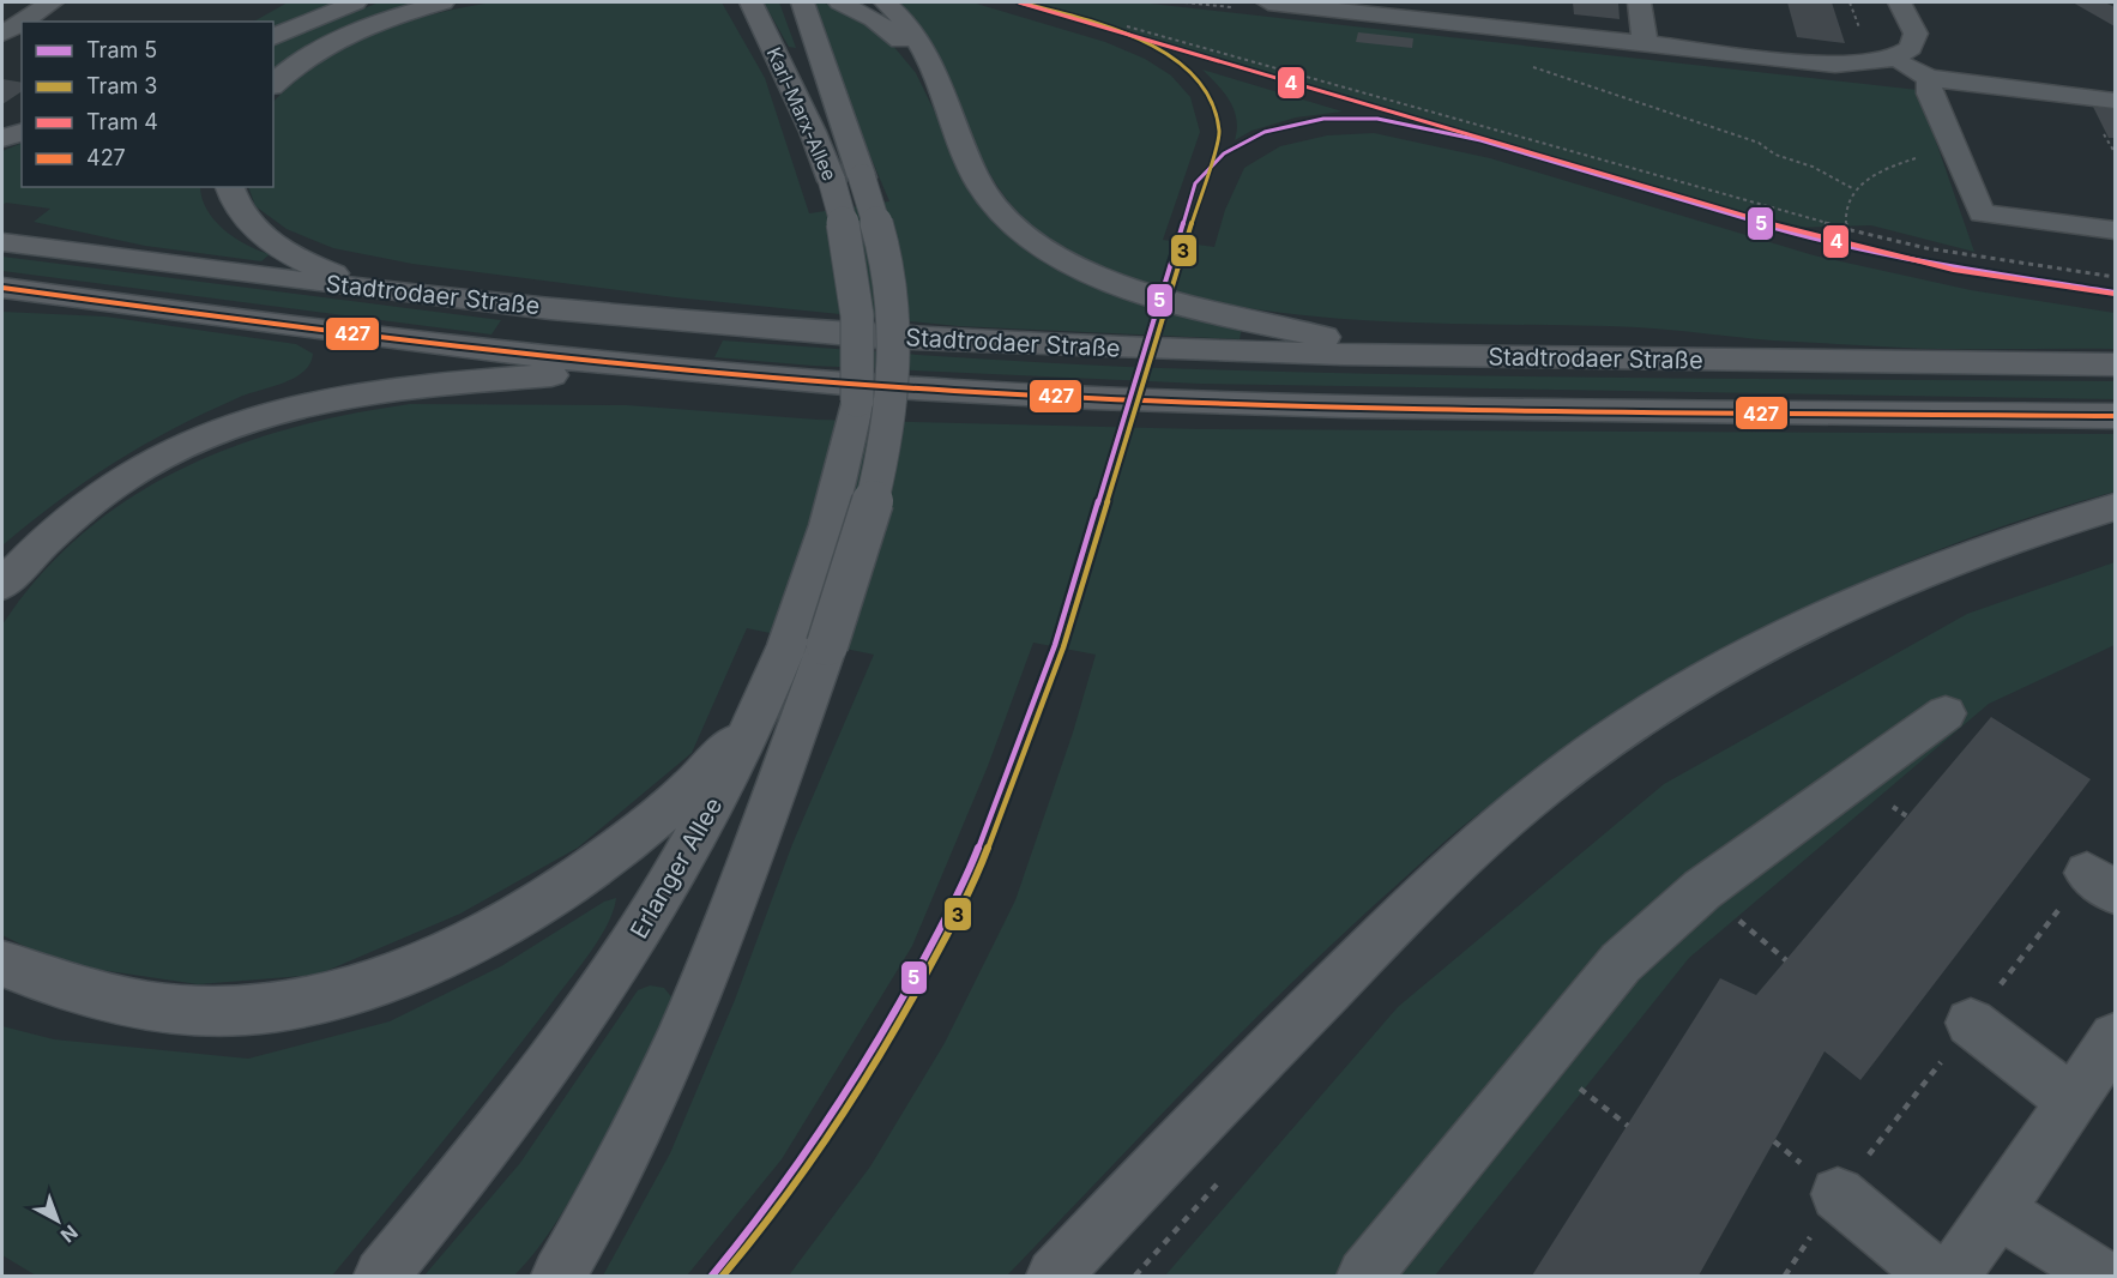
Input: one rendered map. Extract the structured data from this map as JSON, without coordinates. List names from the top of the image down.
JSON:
{
  "streets": {
    "main road": ["Karl-Marx-Allee", "Stadtrodaer Straße", "Erlanger Allee"]
  },
  "crossings": [
    ["Karl-Marx-Allee", "Erlanger Allee"]
  ],
  "lines": [
    "tram line 3",
    "tram line 4",
    "tram line 5",
    "transit line 427"
  ],
  "legend": [
    "Tram 5",
    "Tram 3",
    "Tram 4",
    "427"
  ],
  "north": "bottom right"
}
